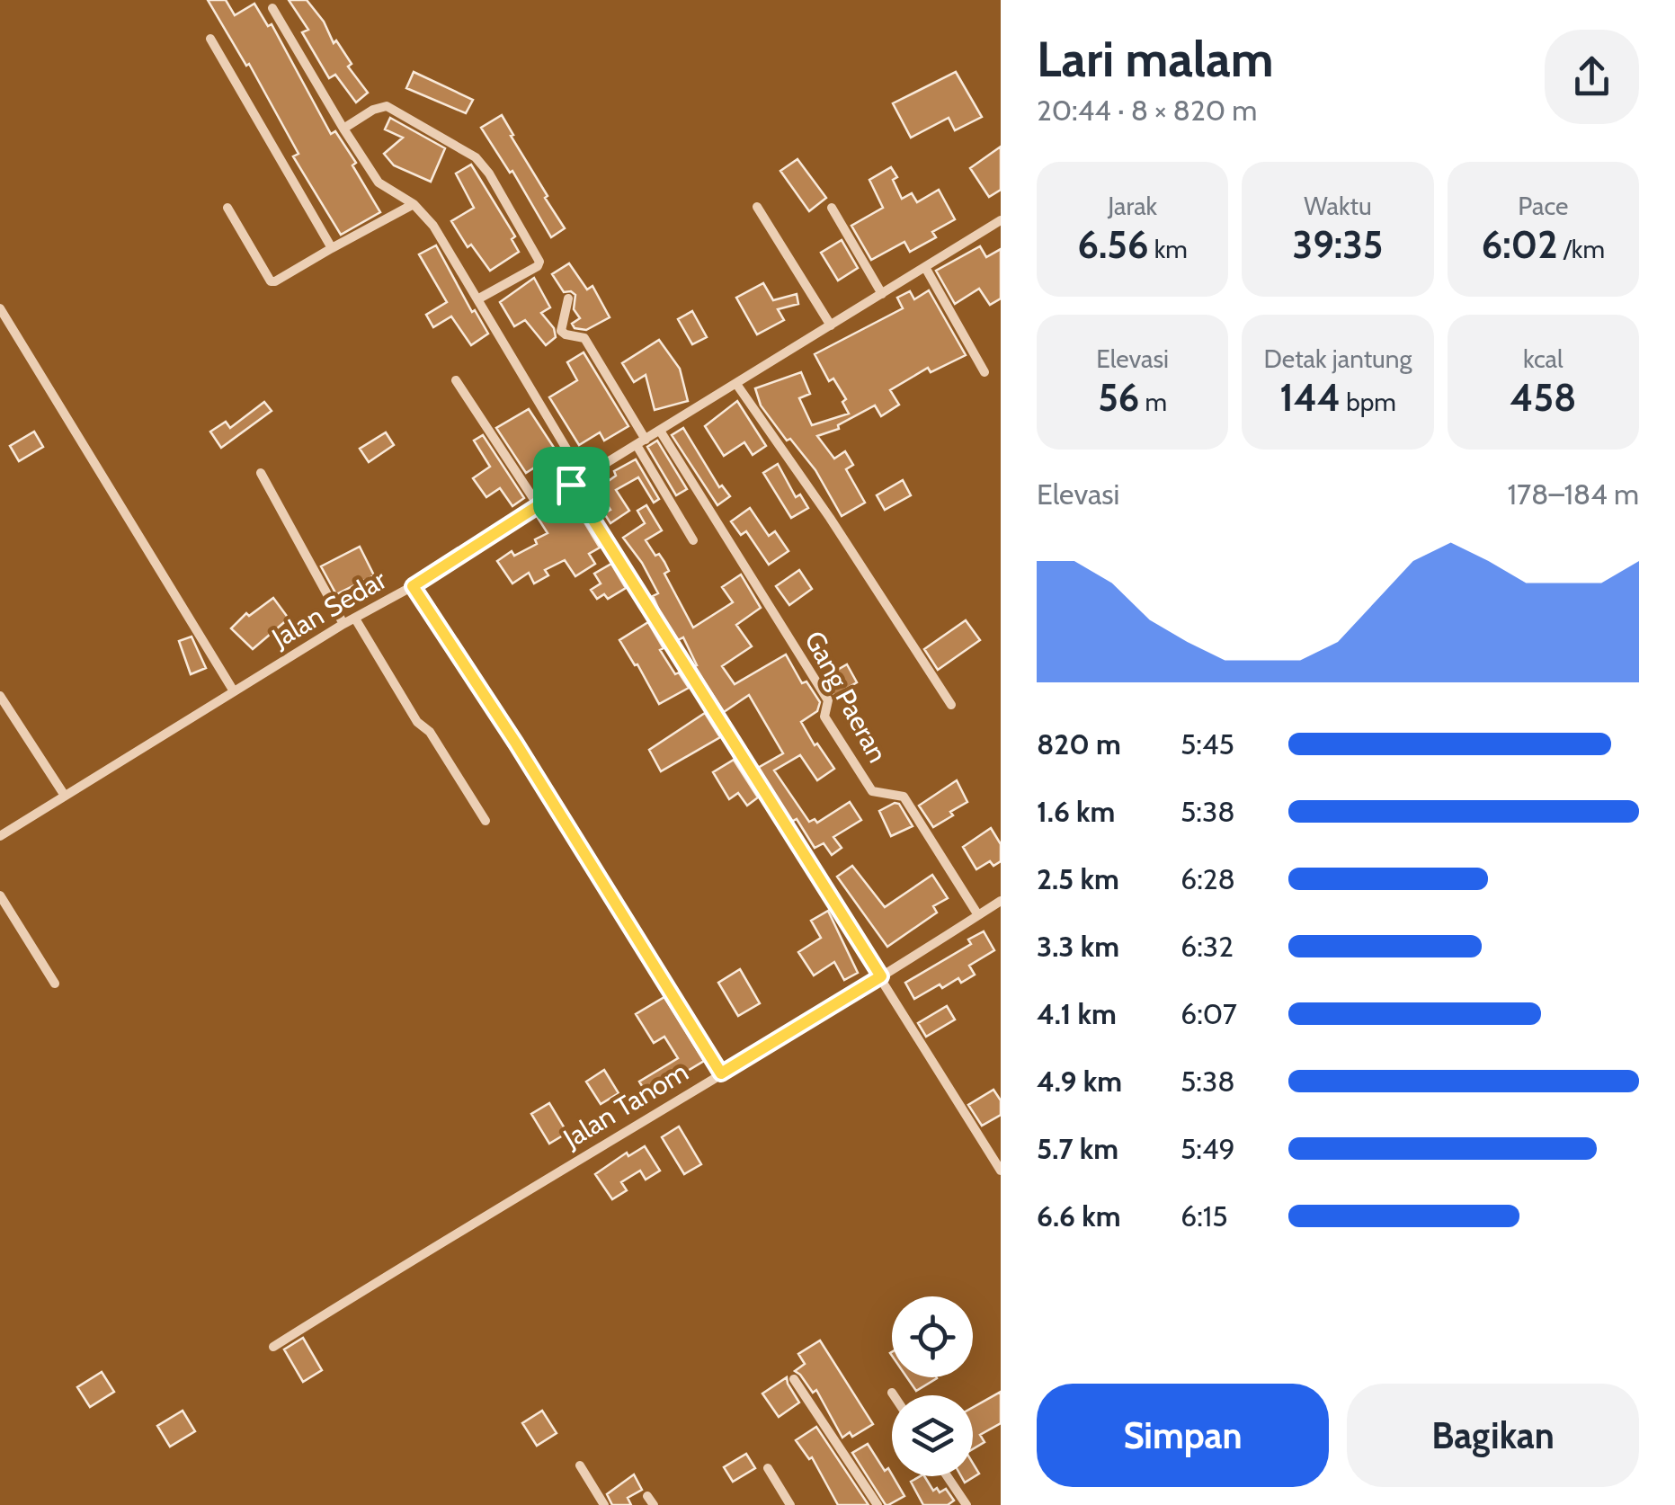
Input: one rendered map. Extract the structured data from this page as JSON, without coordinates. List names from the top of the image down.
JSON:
{
  "streets": {
    "street": ["Jalan Sedar", "Gang Paeran", "Jalan Tanom"]
  },
  "crossings": [
    ["Jalan Sedar", "Gang Paeran"],
    ["Gang Paeran", "Jalan Tanom"]
  ],
  "page": {
    "heading": ["Lari malam", "20:44 · 8 × 820 m"],
    "stats": [
      ["Jarak", "6.56 km"],
      ["Waktu", "39:35"],
      ["Pace", "6:02 /km"],
      ["Elevasi", "56 m"],
      ["Detak jantung", "144 bpm"],
      ["kcal", "458"]
    ],
    "chart": ["Elevasi", "178–184 m"],
    "list": [
      {
        "name": "820 m",
        "note": "5:45"
      },
      {
        "name": "1.6 km",
        "note": "5:38"
      },
      {
        "name": "2.5 km",
        "note": "6:28"
      },
      {
        "name": "3.3 km",
        "note": "6:32"
      },
      {
        "name": "4.1 km",
        "note": "6:07"
      },
      {
        "name": "4.9 km",
        "note": "5:38"
      },
      {
        "name": "5.7 km",
        "note": "5:49"
      },
      {
        "name": "6.6 km",
        "note": "6:15"
      }
    ],
    "buttons": ["Simpan", "Bagikan"]
  }
}
